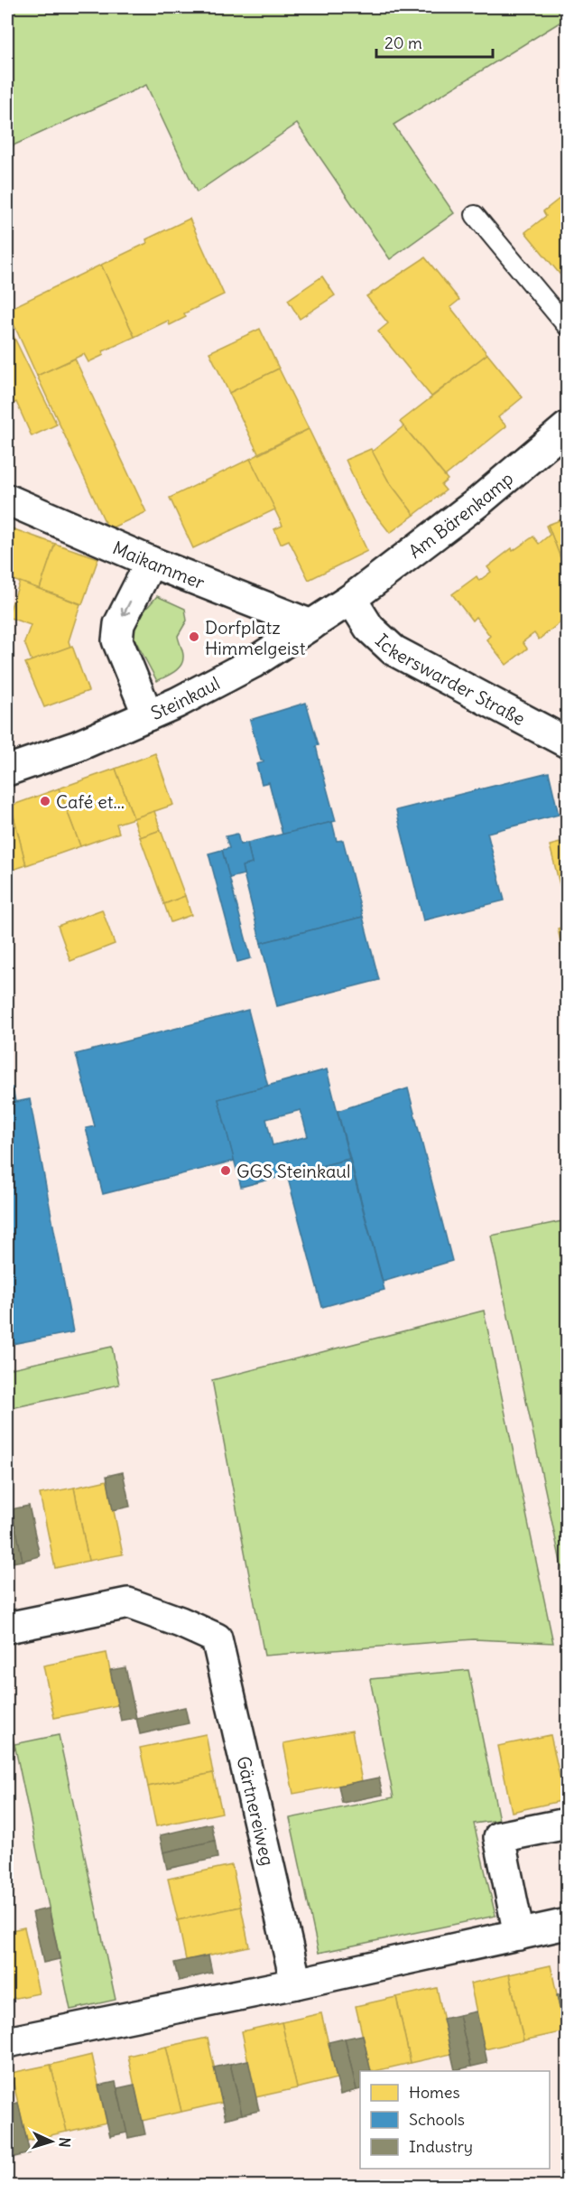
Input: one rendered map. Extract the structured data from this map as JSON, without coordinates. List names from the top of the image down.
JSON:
{
  "streets": {
    "street": [
      "Am Bärenkamp",
      "Maikammer",
      "Ickerswarder Straße",
      "Steinkaul",
      "Gärtnereiweg"
    ]
  },
  "crossings": [
    ["Am Bärenkamp", "Ickerswarder Straße"],
    ["Am Bärenkamp", "Steinkaul"],
    ["Maikammer", "Steinkaul"],
    ["Ickerswarder Straße", "Steinkaul"]
  ],
  "places": ["Dorfplatz Himmelgeist", "Café et...", "GGS Steinkaul"],
  "legend": ["Homes", "Schools", "Industry"],
  "scale_bar": "20 m",
  "north": "right"
}
